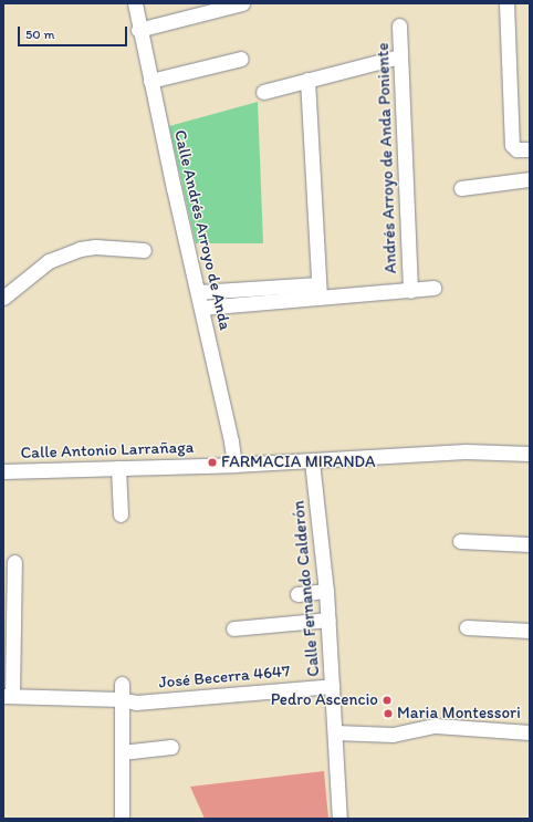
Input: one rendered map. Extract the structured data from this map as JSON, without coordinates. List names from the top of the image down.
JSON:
{
  "streets": {
    "street": [
      "Andrés Arroyo de Anda Poniente",
      "Calle Andrés Arroyo de Anda",
      "Calle Antonio Larrañaga",
      "Calle Fernando Calderón",
      "José Becerra 4647"
    ]
  },
  "crossings": [
    ["Calle Andrés Arroyo de Anda", "Calle Antonio Larrañaga"],
    ["Calle Antonio Larrañaga", "Calle Fernando Calderón"],
    ["Calle Fernando Calderón", "José Becerra 4647"]
  ],
  "places": ["FARMACIA MIRANDA", "Pedro Ascencio", "Maria Montessori"],
  "scale_bar": "50 m"
}
